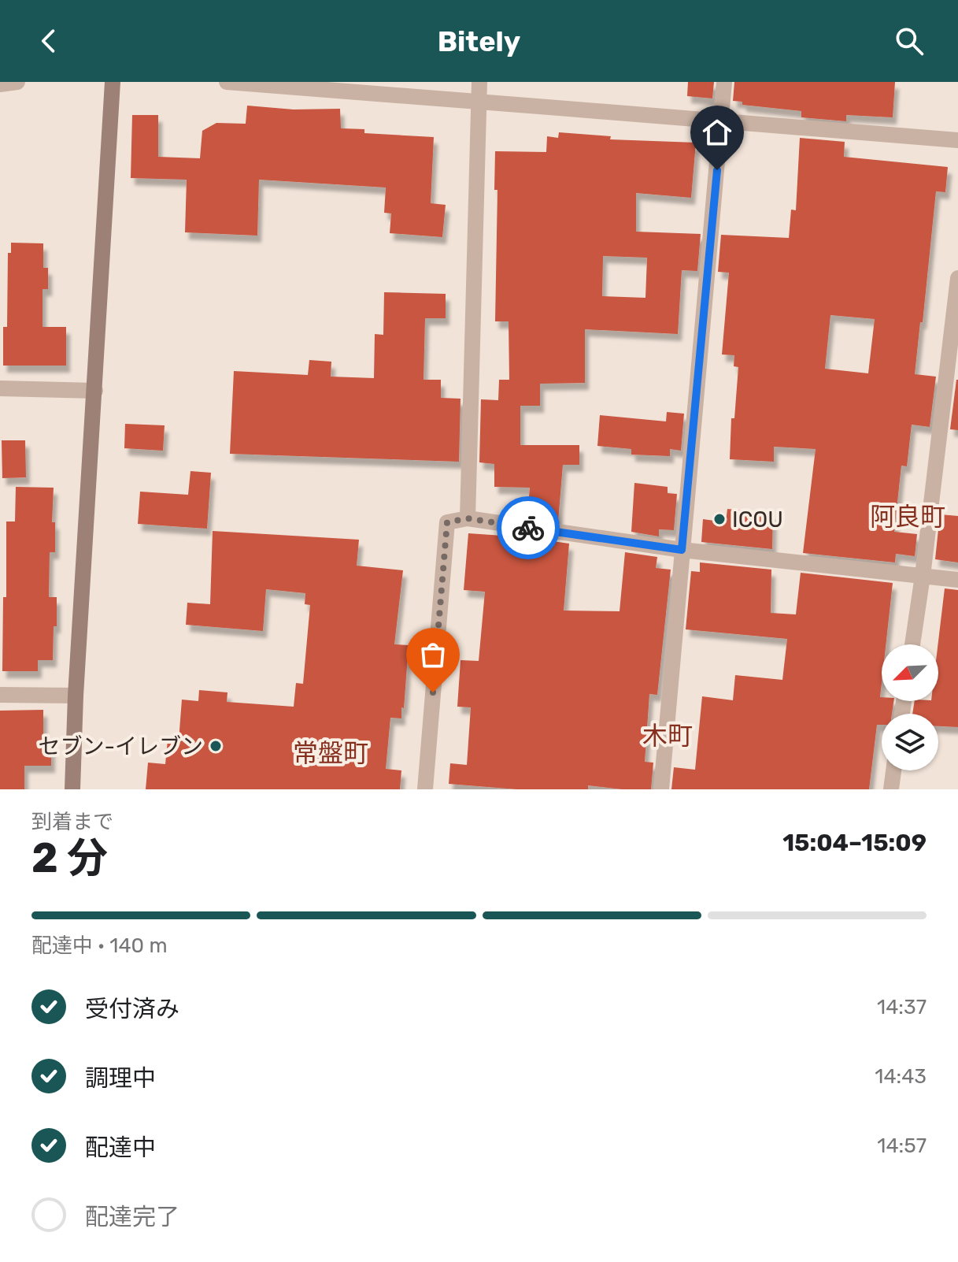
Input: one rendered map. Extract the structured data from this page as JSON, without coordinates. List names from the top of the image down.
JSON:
{
  "districts": ["阿良町", "木町", "常盤町"],
  "places": ["ICOU", "セブン-イレブン"],
  "north": "bottom left",
  "page": {
    "header": "Bitely",
    "heading": ["2 分", "到着まで", "15:04–15:09"],
    "bar": "配達中 · 140 m",
    "list": [
      ["受付済み", "14:37"],
      ["調理中", "14:43"],
      ["配達中", "14:57"],
      "配達完了"
    ]
  }
}
